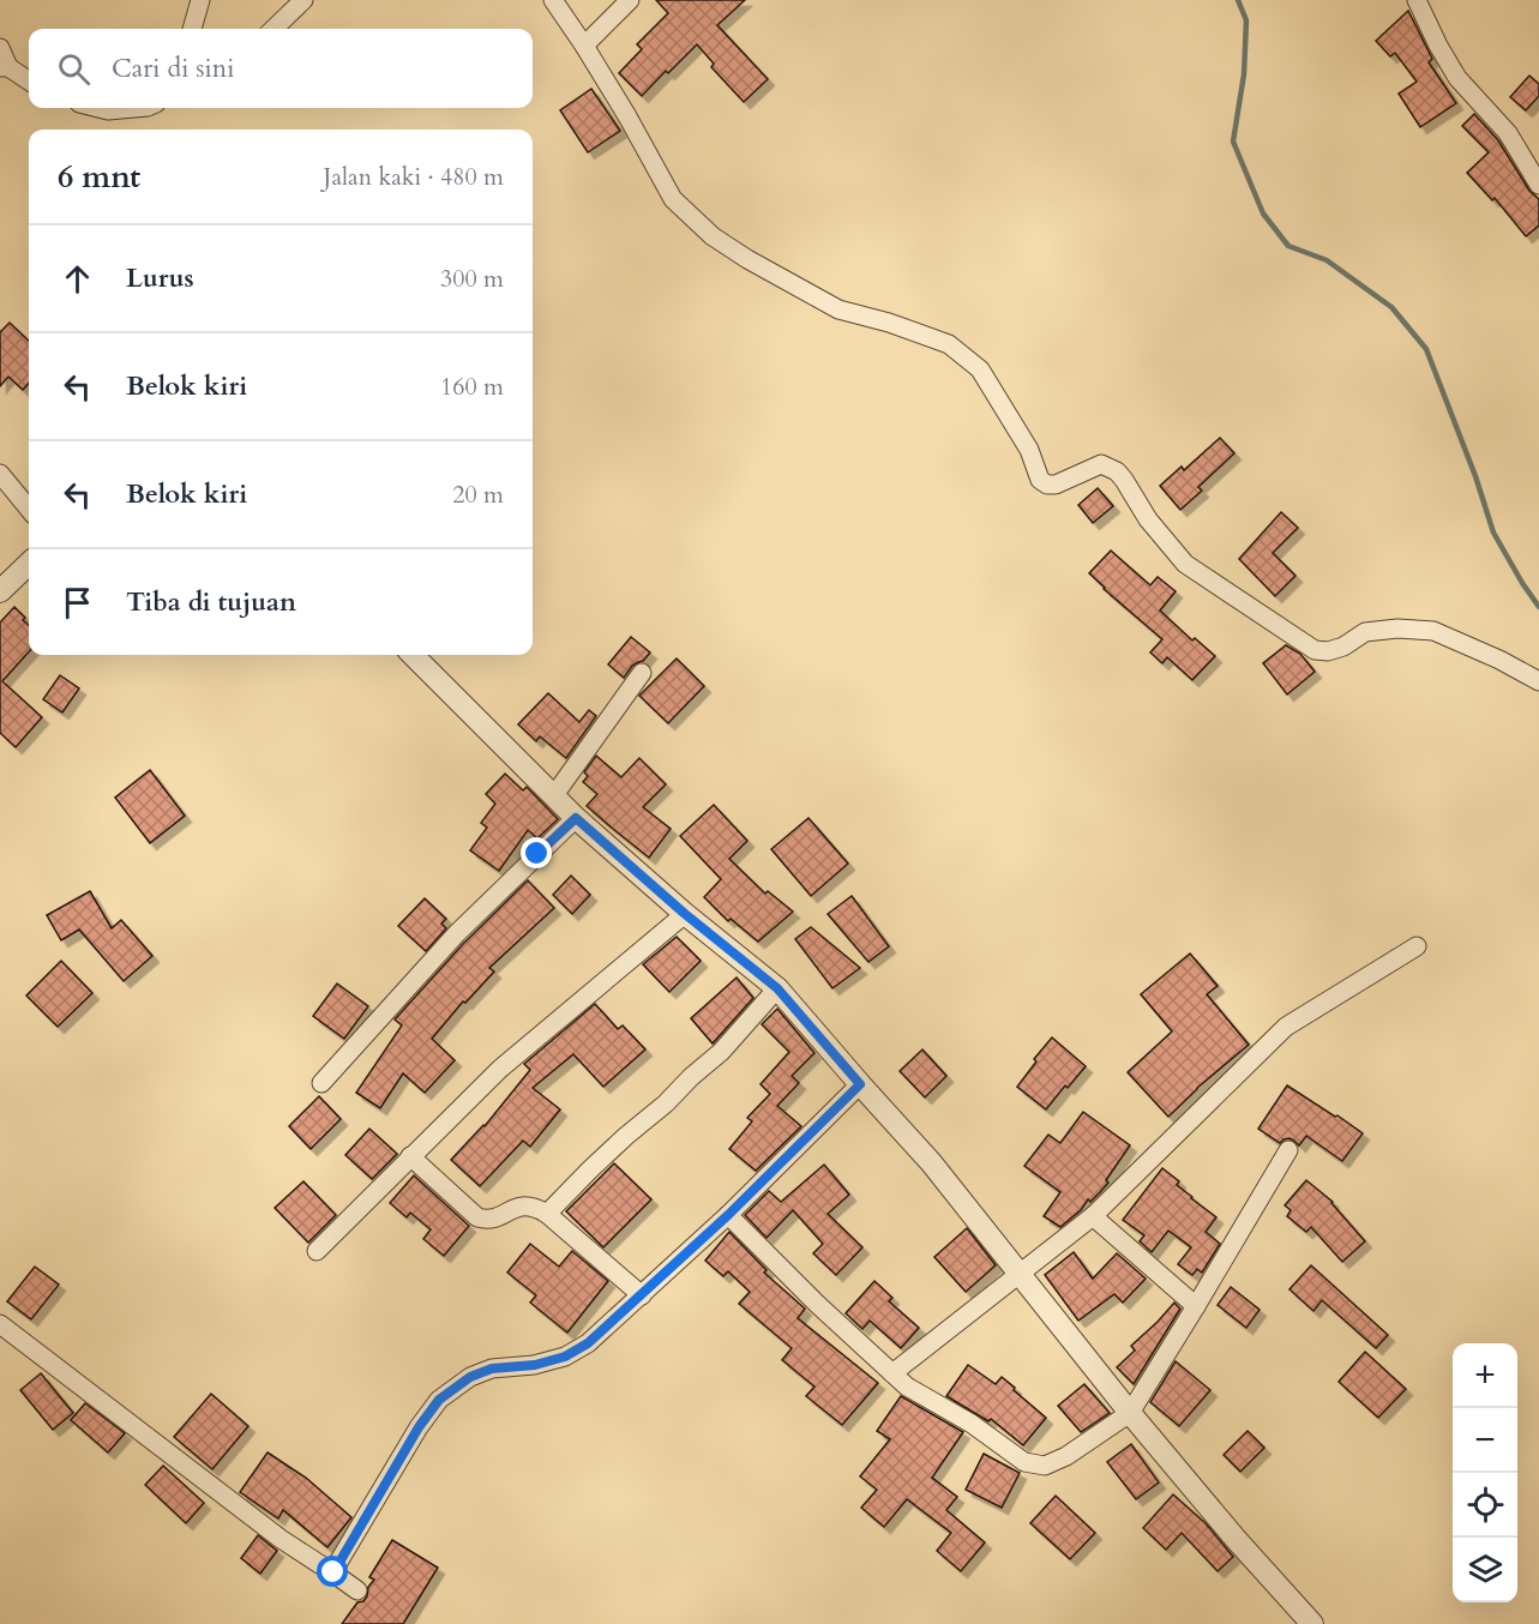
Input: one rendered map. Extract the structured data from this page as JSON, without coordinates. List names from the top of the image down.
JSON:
{
  "page": {
    "search": "Cari di sini",
    "heading": ["6 mnt", "Jalan kaki · 480 m"],
    "list": [
      ["Lurus", "300 m"],
      ["Belok kiri", "160 m"],
      ["Belok kiri", "20 m"],
      "Tiba di tujuan"
    ],
    "map_buttons": ["+", "−"]
  }
}
